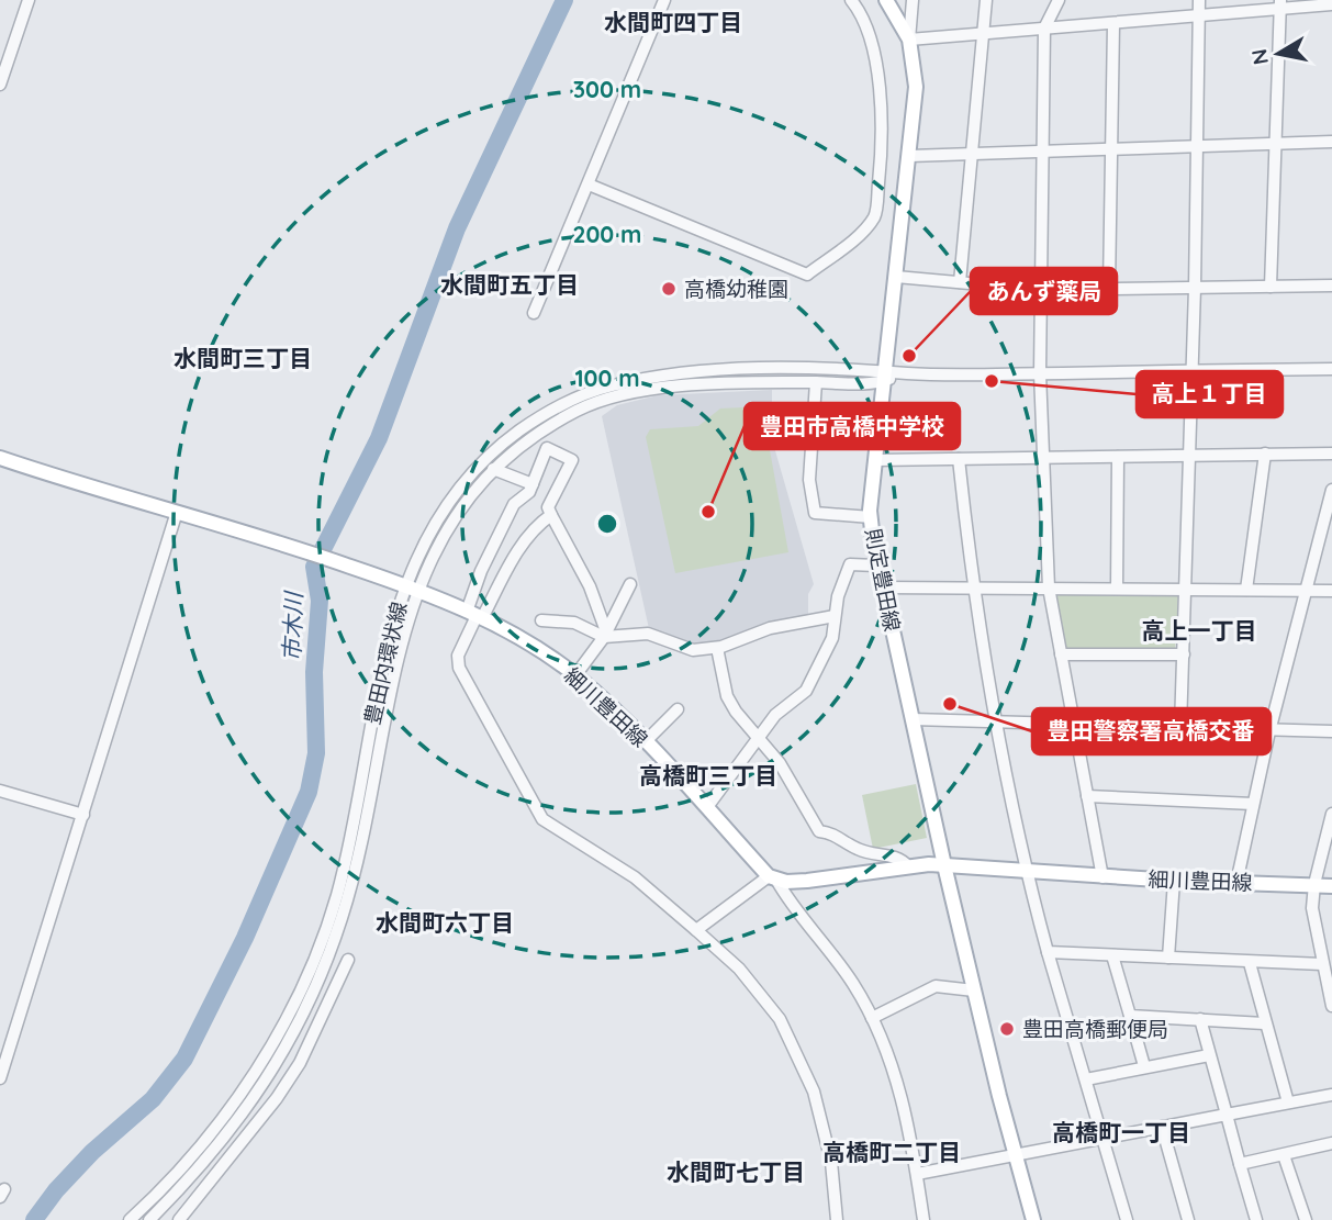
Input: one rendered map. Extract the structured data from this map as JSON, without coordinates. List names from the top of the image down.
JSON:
{
  "streets": {
    "main road": ["則定豊田線", "細川豊田線"],
    "street": ["豊田内環状線"]
  },
  "crossings": [
    ["則定豊田線", "豊田内環状線"],
    ["則定豊田線", "細川豊田線"],
    ["豊田内環状線", "細川豊田線"]
  ],
  "districts": [
    "水間町四丁目",
    "水間町五丁目",
    "水間町三丁目",
    "高上一丁目",
    "高橋町三丁目",
    "水間町六丁目",
    "高橋町一丁目",
    "高橋町二丁目",
    "水間町七丁目"
  ],
  "water": ["市木川"],
  "places": [
    "高橋幼稚園",
    "あんず薬局",
    "高上１丁目",
    "豊田市高橋中学校",
    "豊田警察署高橋交番",
    "豊田高橋郵便局"
  ],
  "north": "left",
  "rings": ["300 m", "200 m", "100 m"]
}
